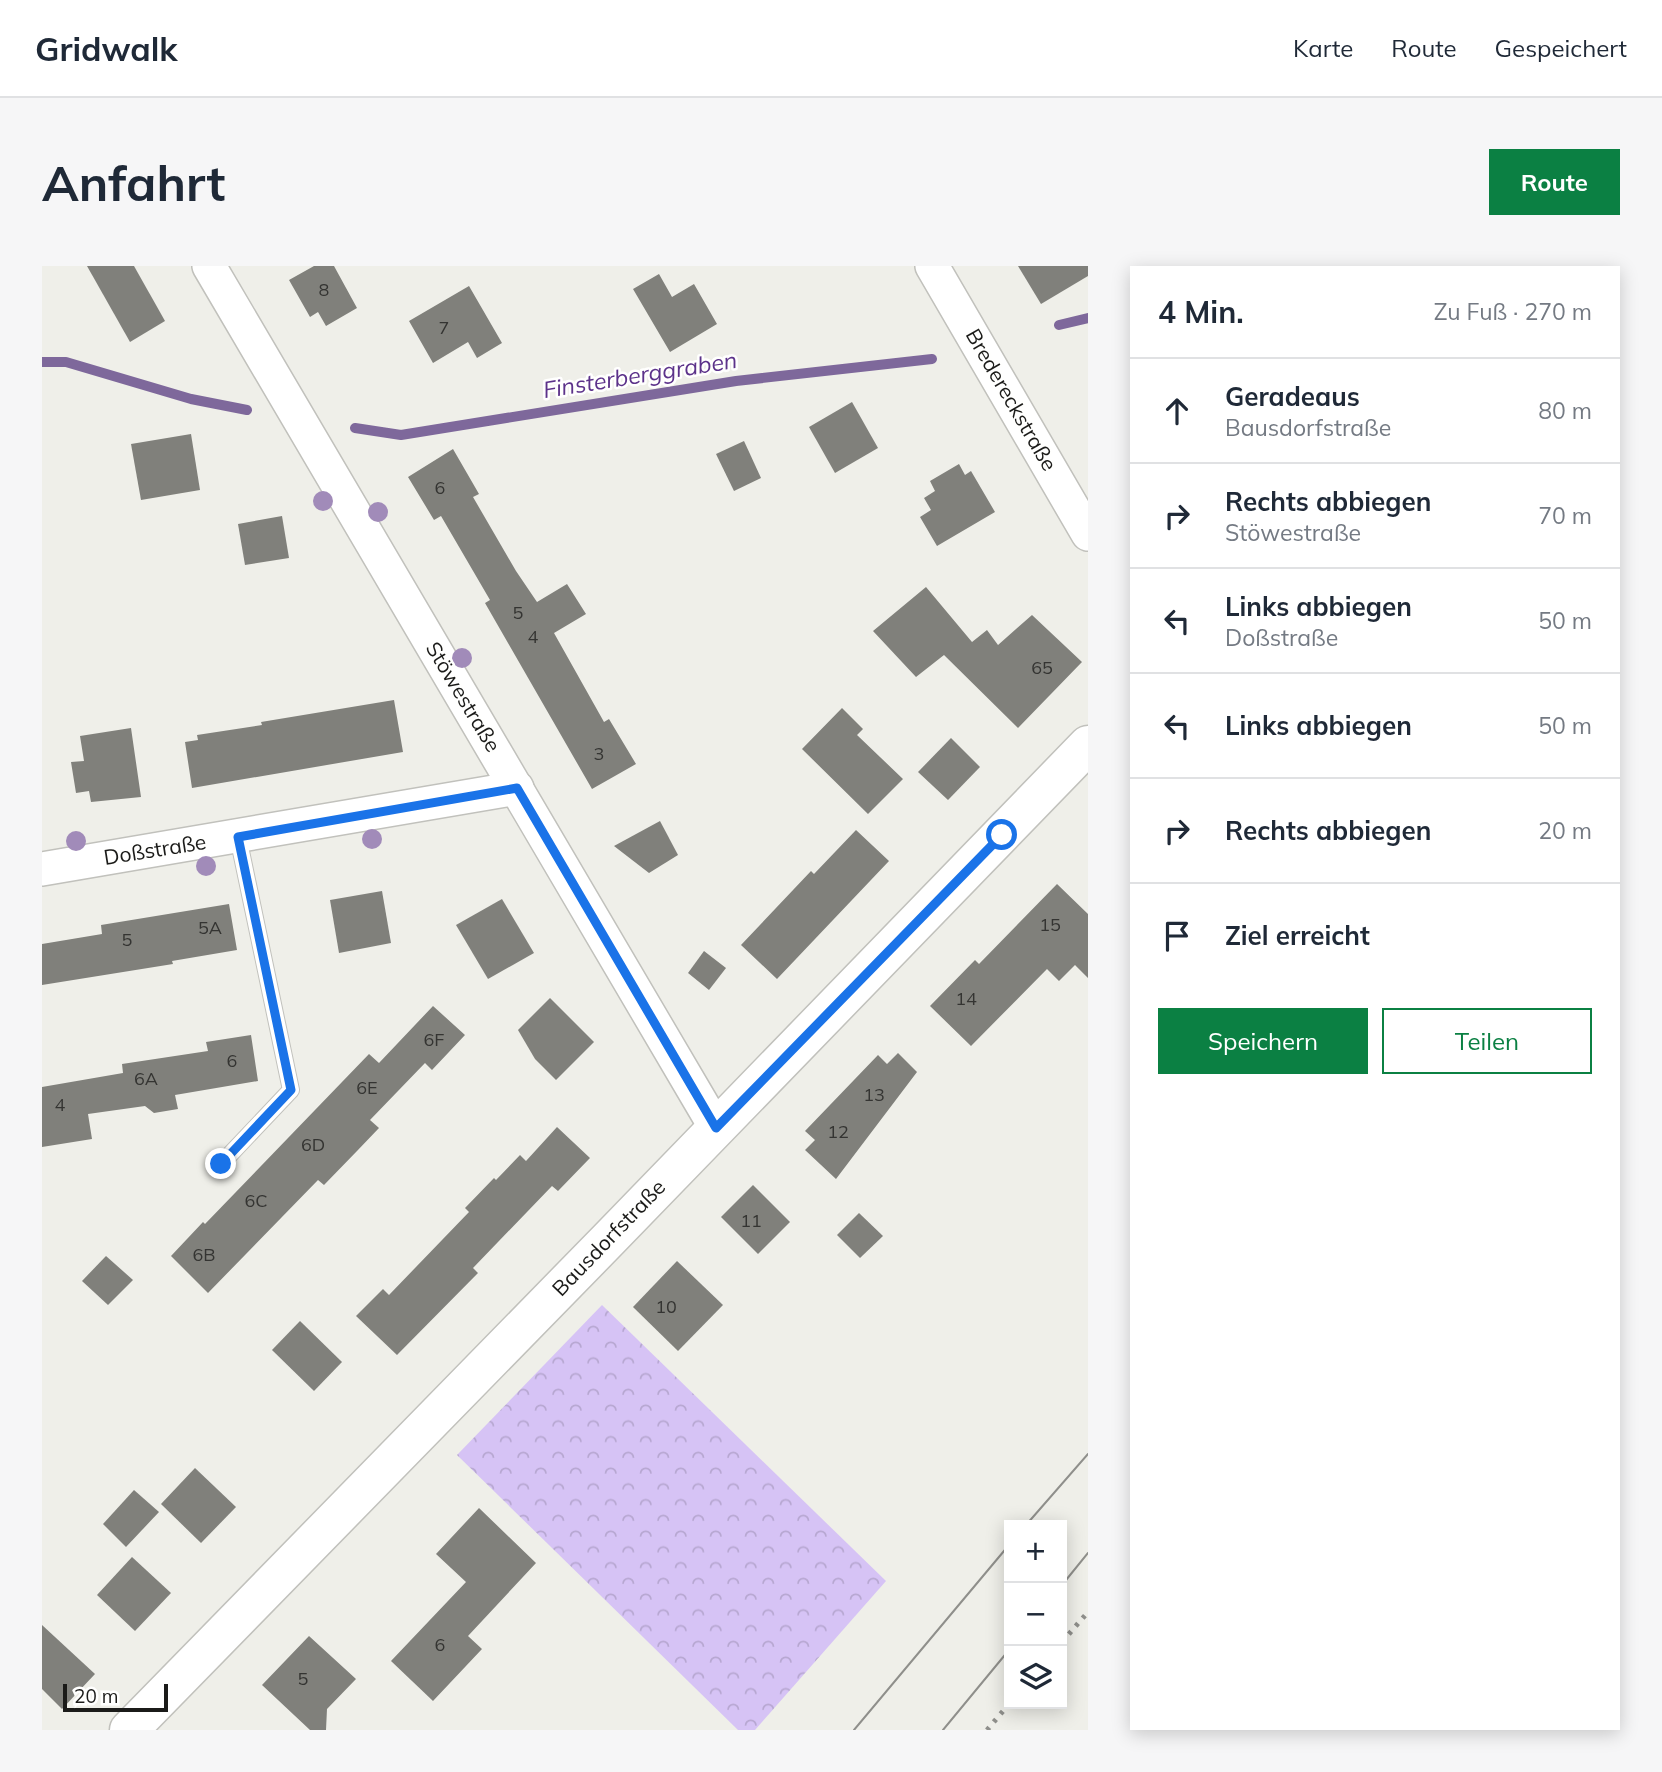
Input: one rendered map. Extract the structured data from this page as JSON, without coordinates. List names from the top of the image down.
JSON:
{
  "streets": {
    "street": [
      "Bredereckstraße",
      "Stöwestraße",
      "Doßstraße",
      "Bausdorfstraße"
    ]
  },
  "crossings": [
    ["Stöwestraße", "Doßstraße"],
    ["Stöwestraße", "Bausdorfstraße"]
  ],
  "water": ["Finsterberggraben"],
  "house_numbers": [
    "8",
    "7",
    "6",
    "5",
    "4",
    "65",
    "3",
    "15",
    "5A",
    "5",
    "14",
    "6F",
    "6",
    "6A",
    "6E",
    "13",
    "4",
    "12",
    "6D",
    "6C",
    "11",
    "6B",
    "10",
    "6",
    "5"
  ],
  "scale_bar": "20 m",
  "page": {
    "header": "Gridwalk",
    "nav": ["Karte", "Route", "Gespeichert"],
    "buttons": [
      "Route",
      ["Speichern", "Teilen"]
    ],
    "title": "Anfahrt",
    "heading": ["4 Min.", "Zu Fuß · 270 m"],
    "list": [
      ["Geradeaus", "Bausdorfstraße", "80 m"],
      ["Rechts abbiegen", "Stöwestraße", "70 m"],
      ["Links abbiegen", "Doßstraße", "50 m"],
      ["Links abbiegen", "50 m"],
      ["Rechts abbiegen", "20 m"],
      "Ziel erreicht"
    ],
    "map_buttons": ["+", "−"],
    "scale": "20 m"
  }
}
